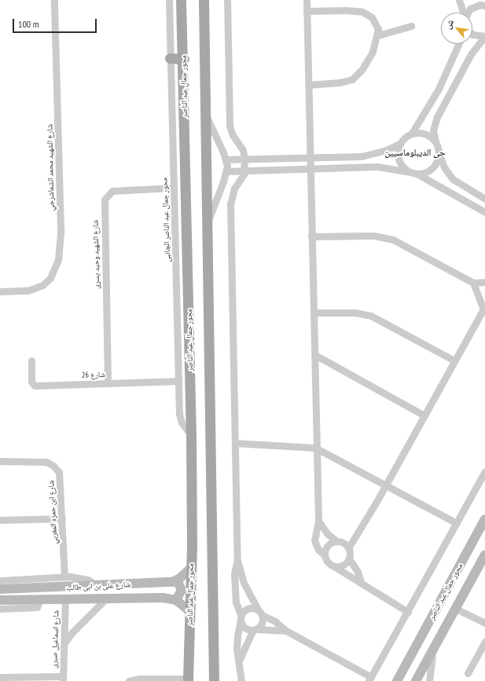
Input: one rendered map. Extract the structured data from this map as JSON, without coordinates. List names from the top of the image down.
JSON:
{
  "streets": {
    "main road": ["محور جمال عبد الناصر", "شارع على بن ابى طالب"],
    "street": [
      "شارع الشهيد محمد الشماشرجي",
      "محور جمال عبد الناصر الجانبى",
      "شارع الشهيد وحيد يسرى",
      "شارع 26",
      "شارع ابن حمزه المغربي",
      "شارع اسماعيل صبرى"
    ]
  },
  "crossings": [
    ["محور جمال عبد الناصر", "محور جمال عبد الناصر الجانبى"],
    ["محور جمال عبد الناصر الجانبى", "شارع الشهيد وحيد يسرى"],
    ["محور جمال عبد الناصر الجانبى", "شارع 26"],
    ["شارع الشهيد وحيد يسرى", "شارع 26"],
    ["شارع على بن ابى طالب", "شارع اسماعيل صبرى"]
  ],
  "districts": ["حى الديبلوماسيين"],
  "scale_bar": "100 m",
  "north": "top left"
}
